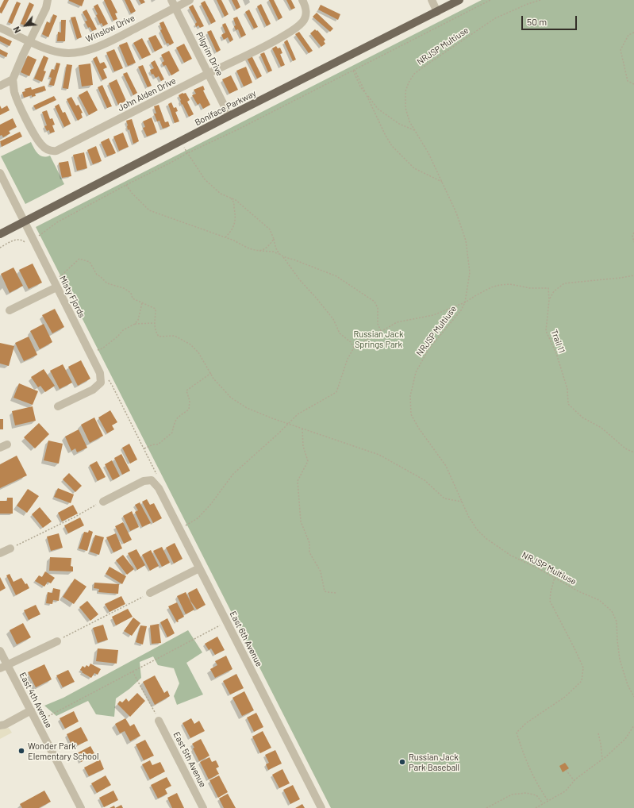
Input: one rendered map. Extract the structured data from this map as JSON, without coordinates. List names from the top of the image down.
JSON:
{
  "streets": {
    "main road": ["Boniface Parkway"],
    "street": [
      "Winslow Drive",
      "Pilgrim Drive",
      "John Alden Drive",
      "Misty Fjords",
      "East 6th Avenue",
      "East 4th Avenue",
      "East 5th Avenue"
    ],
    "path": ["NRJSP Multiuse", "Trail 11"]
  },
  "crossings": [
    ["Winslow Drive", "Pilgrim Drive"],
    ["NRJSP Multiuse", "Trail 11"],
    ["Pilgrim Drive", "John Alden Drive"],
    ["Pilgrim Drive", "Boniface Parkway"],
    ["Boniface Parkway", "Misty Fjords"]
  ],
  "parks": ["Russian Jack Springs Park"],
  "places": ["Wonder Park Elementary School", "Russian Jack Park Baseball"],
  "scale_bar": "50 m",
  "north": "bottom left"
}
